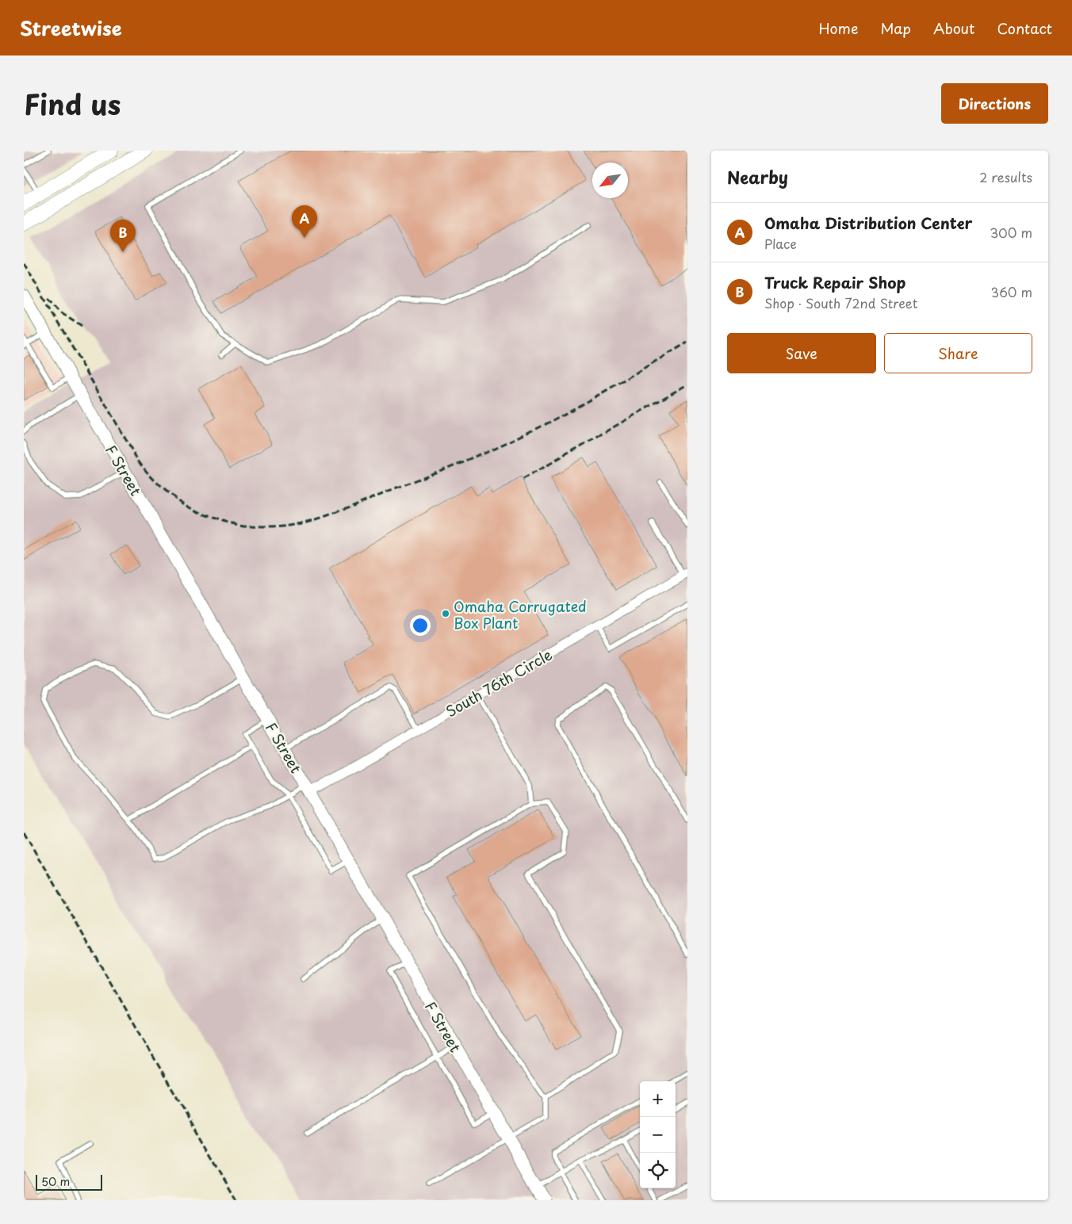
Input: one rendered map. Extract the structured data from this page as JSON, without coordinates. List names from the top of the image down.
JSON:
{
  "streets": {
    "street": ["F Street", "South 76th Circle"]
  },
  "crossings": [
    ["F Street", "South 76th Circle"]
  ],
  "places": ["Omaha Corrugated Box Plant"],
  "scale_bar": "50 m",
  "north": "bottom left",
  "page": {
    "header": "Streetwise",
    "nav": [
      "Home",
      "Map",
      "About",
      "Contact"
    ],
    "title": "Find us",
    "buttons": [
      "Directions",
      ["Save", "Share"]
    ],
    "heading": ["Nearby", "2 results"],
    "list": [
      {
        "mark": "A",
        "name": "Omaha Distribution Center",
        "note": "Place",
        "value": "300 m"
      },
      {
        "mark": "B",
        "name": "Truck Repair Shop",
        "note": "Shop · South 72nd Street",
        "value": "360 m"
      }
    ],
    "pins": ["A", "B"],
    "map_buttons": ["+", "−"],
    "scale": "50 m"
  }
}
